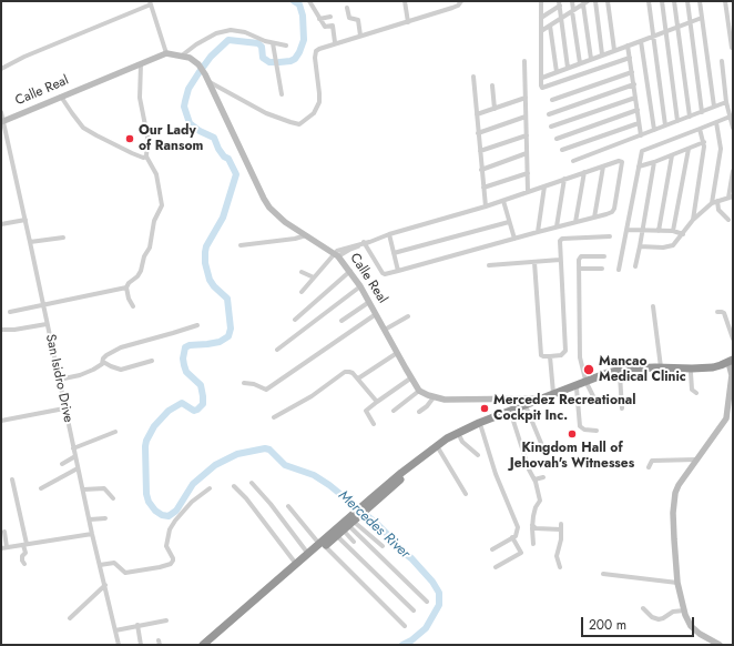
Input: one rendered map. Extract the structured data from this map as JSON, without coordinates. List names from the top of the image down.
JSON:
{
  "streets": {
    "street": ["Calle Real", "San Isidro Drive"]
  },
  "crossings": [
    ["Calle Real", "San Isidro Drive"]
  ],
  "water": ["Mercedes River"],
  "places": [
    "Our Lady of Ransom",
    "Mancao Medical Clinic",
    "Mercedez Recreational Cockpit Inc.",
    "Kingdom Hall of Jehovah's Witnesses"
  ],
  "scale_bar": "200 m"
}
